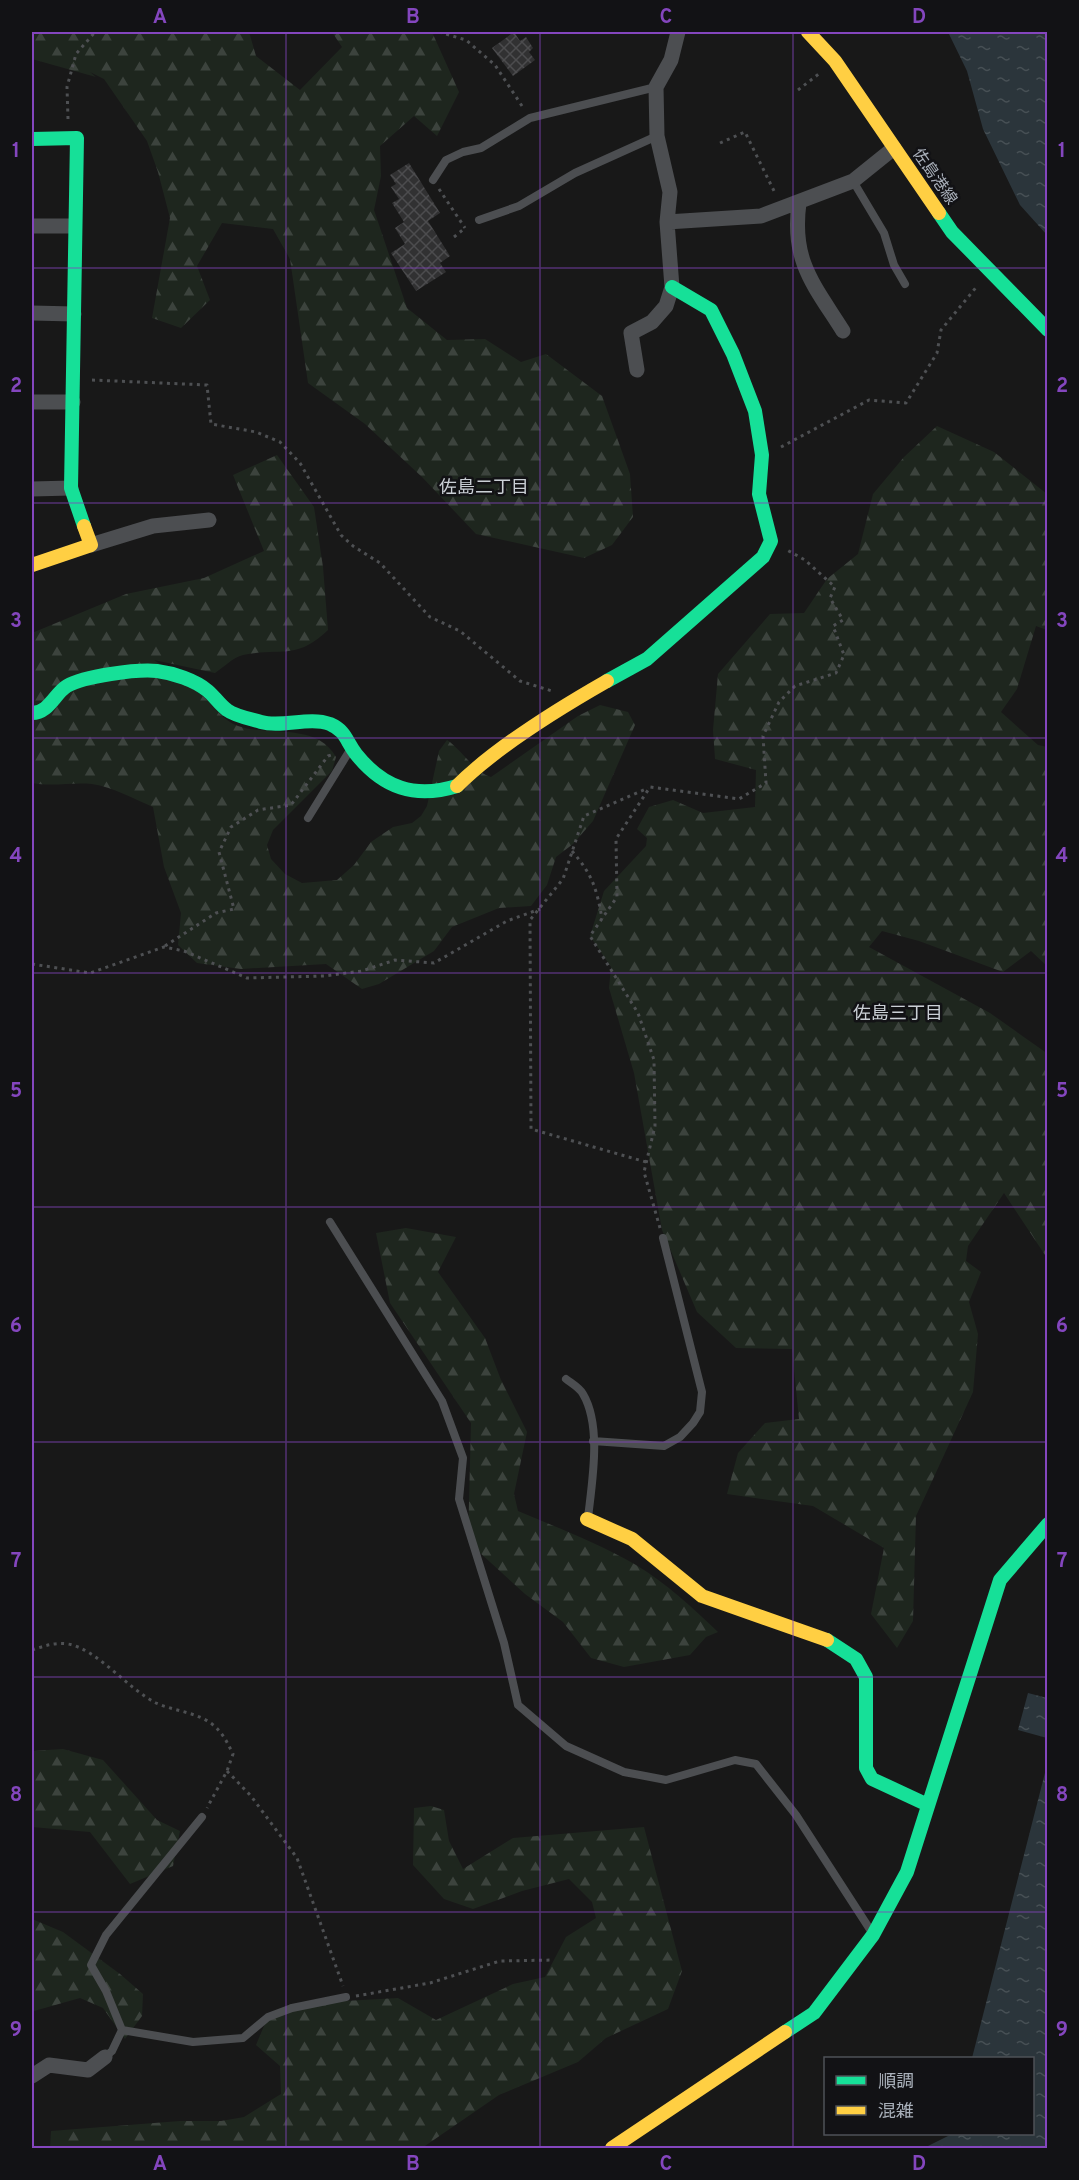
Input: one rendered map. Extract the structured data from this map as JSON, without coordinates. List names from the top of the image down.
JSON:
{
  "streets": {
    "street": ["佐島港線"]
  },
  "districts": ["佐島二丁目", "佐島三丁目"],
  "legend": ["順調", "混雑"],
  "grid": {
    "columns": [
      "A",
      "B",
      "C",
      "D"
    ],
    "rows": [
      "1",
      "2",
      "3",
      "4",
      "5",
      "6",
      "7",
      "8",
      "9"
    ]
  }
}
